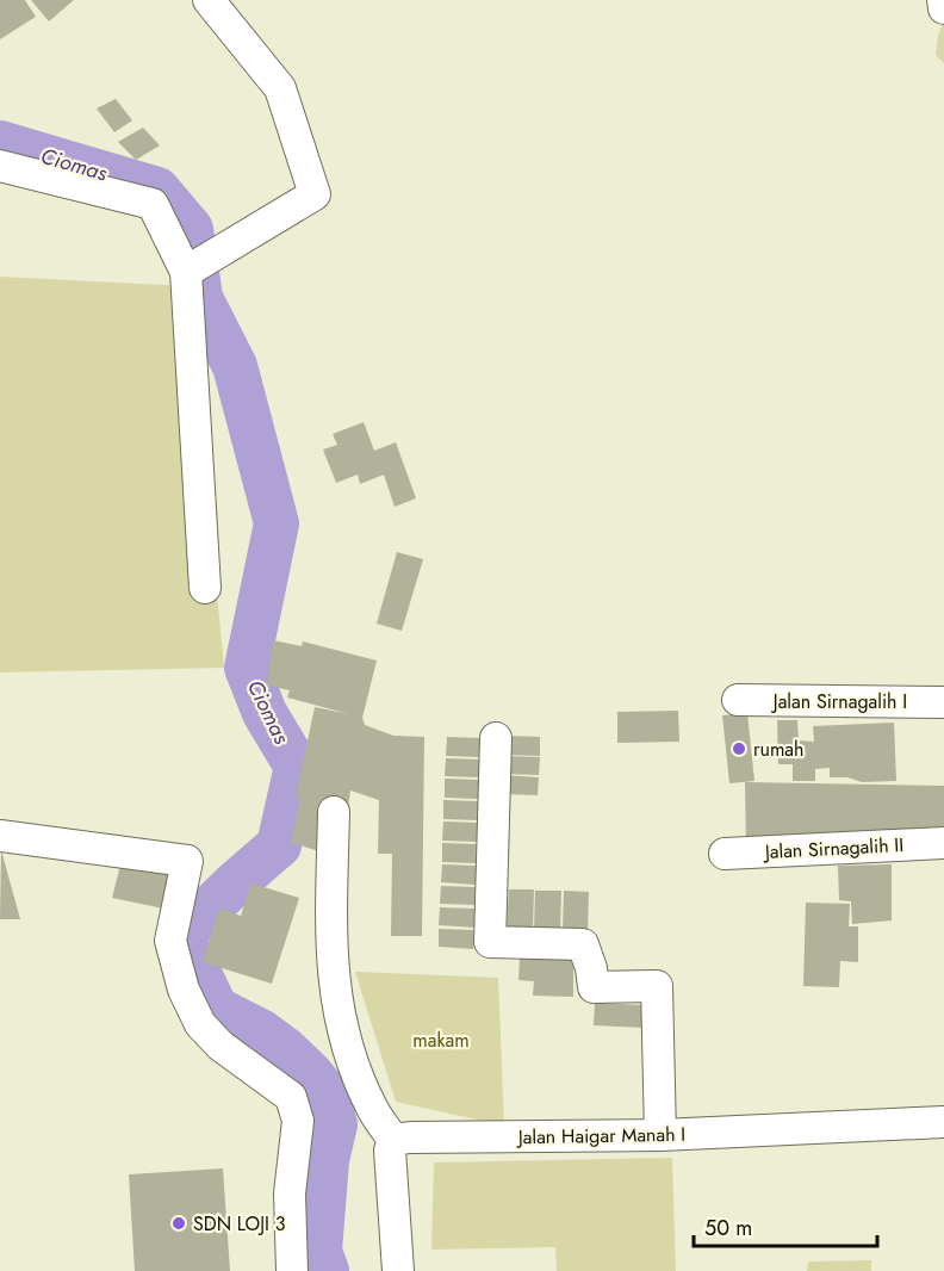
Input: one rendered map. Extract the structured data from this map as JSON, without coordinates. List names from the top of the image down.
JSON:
{
  "streets": {
    "street": ["Jalan Sirnagalih I", "Jalan Sirnagalih II", "Jalan Haigar Manah I"]
  },
  "water": ["Ciomas"],
  "parks": ["makam"],
  "places": ["rumah", "SDN LOJI 3"],
  "scale_bar": "50 m"
}
